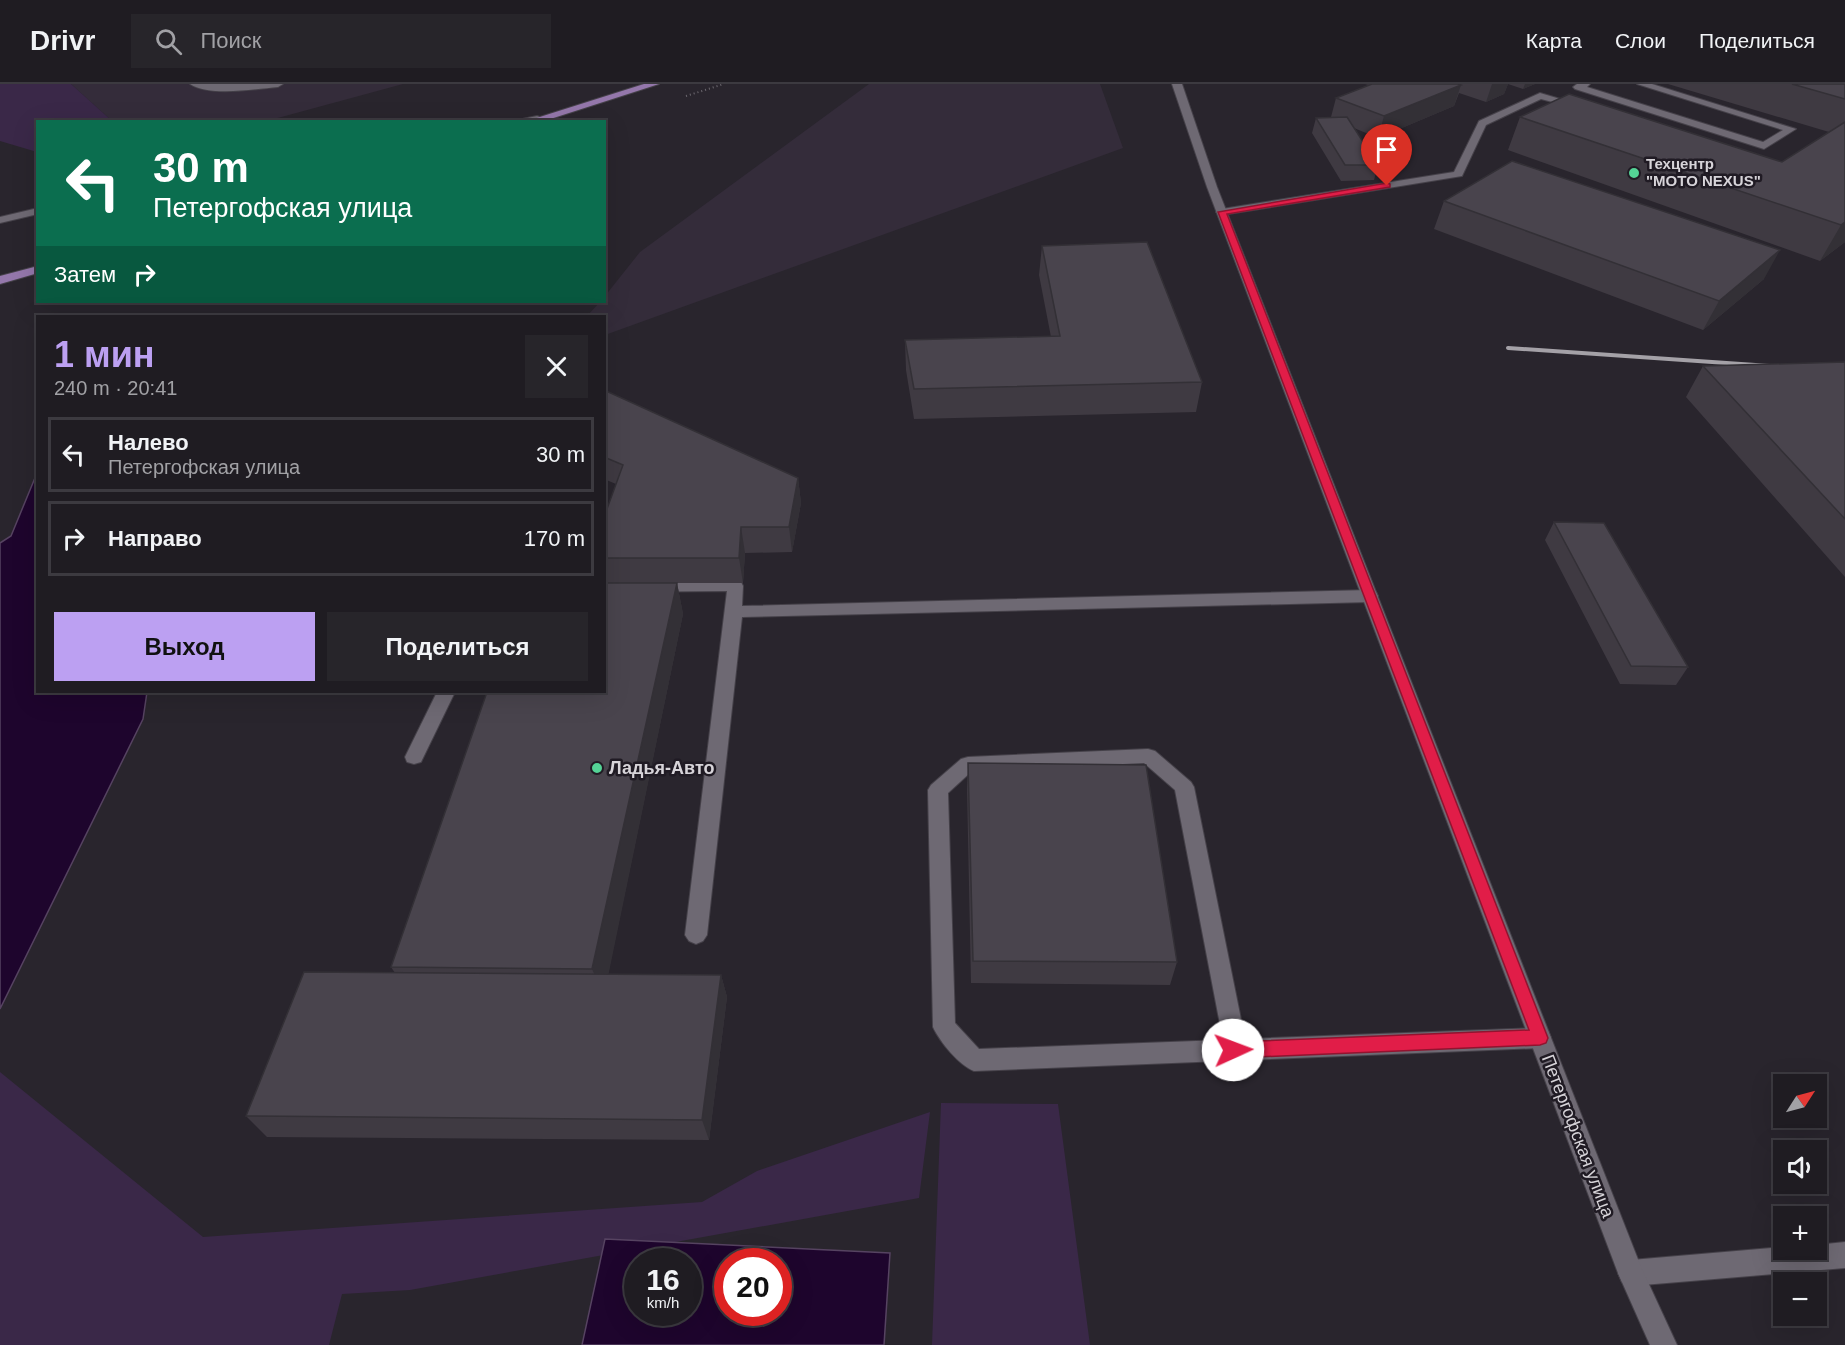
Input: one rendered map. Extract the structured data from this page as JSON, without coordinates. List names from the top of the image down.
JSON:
{
  "streets": {
    "street": ["Петергофская улица"]
  },
  "places": ["Техцентр \"MOTO NEXUS\"", "Ладья-Авто"],
  "north": "top right",
  "page": {
    "header": "Drivr",
    "search": "Поиск",
    "nav": ["Карта", "Слои", "Поделиться"],
    "turn": ["30 m", "Петергофская улица"],
    "then": "Затем",
    "heading": ["1 мин", "240 m · 20:41"],
    "list": [
      {
        "name": "Налево",
        "note": "Петергофская улица",
        "value": "30 m"
      },
      {
        "name": "Направо",
        "value": "170 m"
      }
    ],
    "buttons": ["Выход", "Поделиться"],
    "map_buttons": ["+", "−"],
    "speed": "16 km/h",
    "limit": "20"
  }
}
